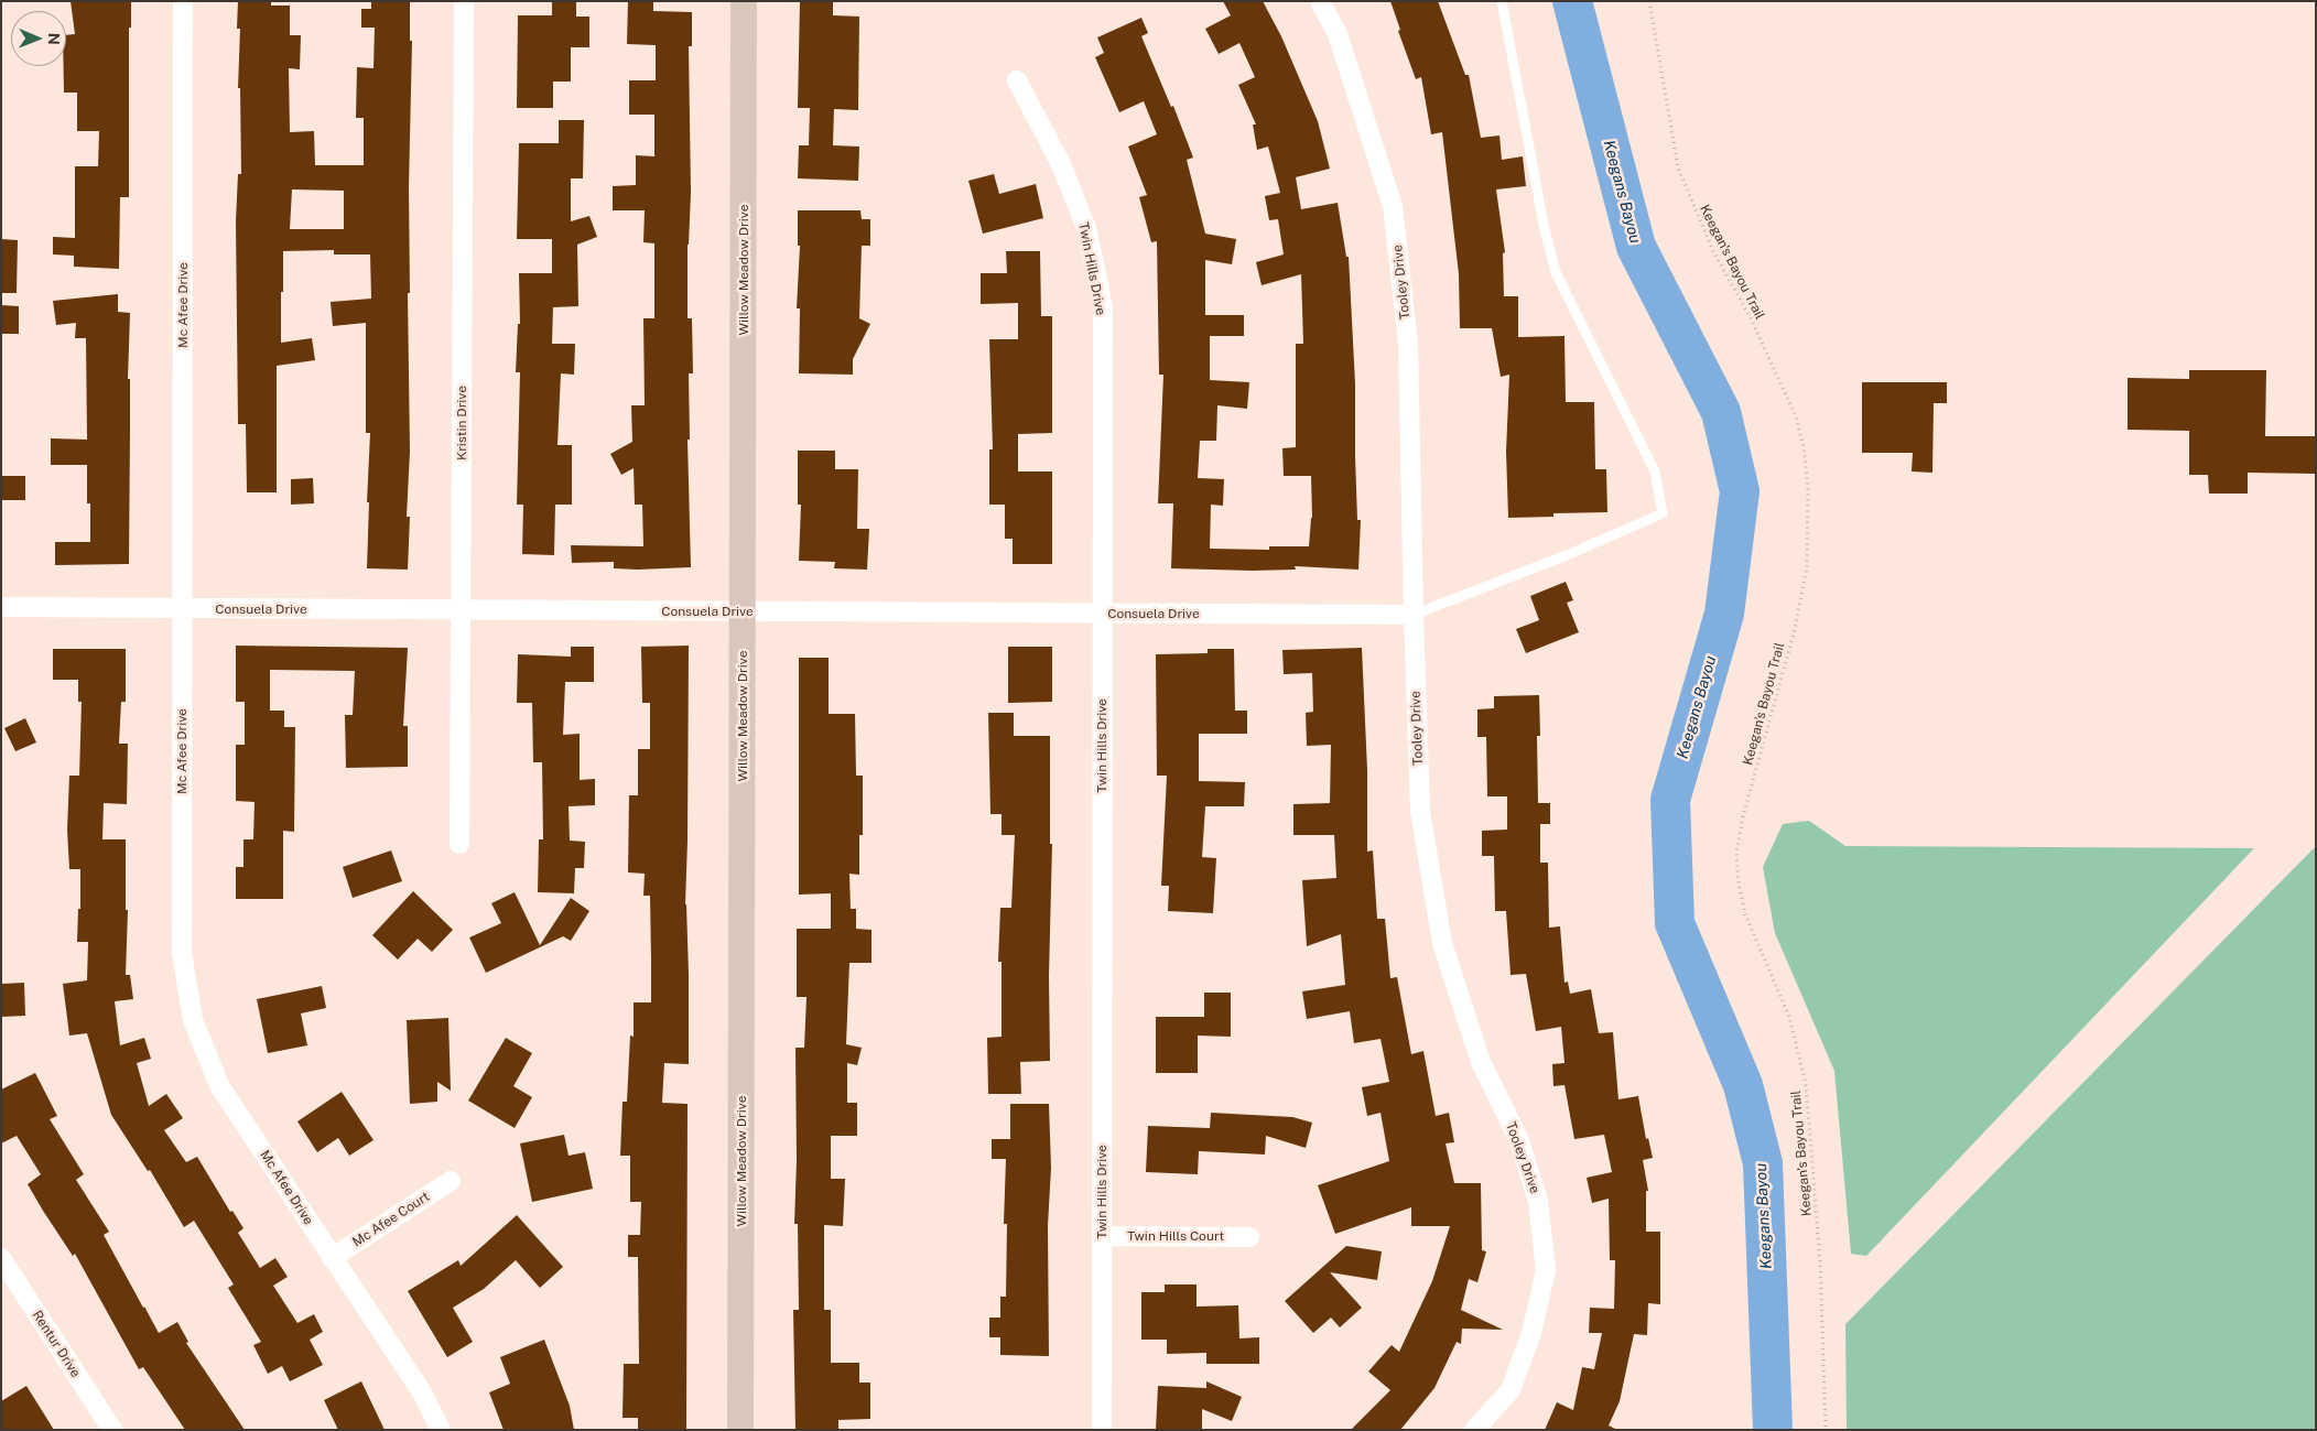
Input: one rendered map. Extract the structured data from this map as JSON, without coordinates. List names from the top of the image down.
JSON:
{
  "streets": {
    "street": [
      "Twin Hills Drive",
      "Willow Meadow Drive",
      "Tooley Drive",
      "Mc Afee Drive",
      "Kristin Drive",
      "Consuela Drive",
      "Mc Afee Court",
      "Twin Hills Court",
      "Rentur Drive"
    ],
    "path": ["Keegan's Bayou Trail"]
  },
  "crossings": [
    ["Twin Hills Drive", "Consuela Drive"],
    ["Twin Hills Drive", "Twin Hills Court"],
    ["Willow Meadow Drive", "Consuela Drive"],
    ["Tooley Drive", "Consuela Drive"],
    ["Mc Afee Drive", "Consuela Drive"],
    ["Mc Afee Drive", "Mc Afee Court"],
    ["Kristin Drive", "Consuela Drive"]
  ],
  "water": ["Keegans Bayou"],
  "north": "right"
}
